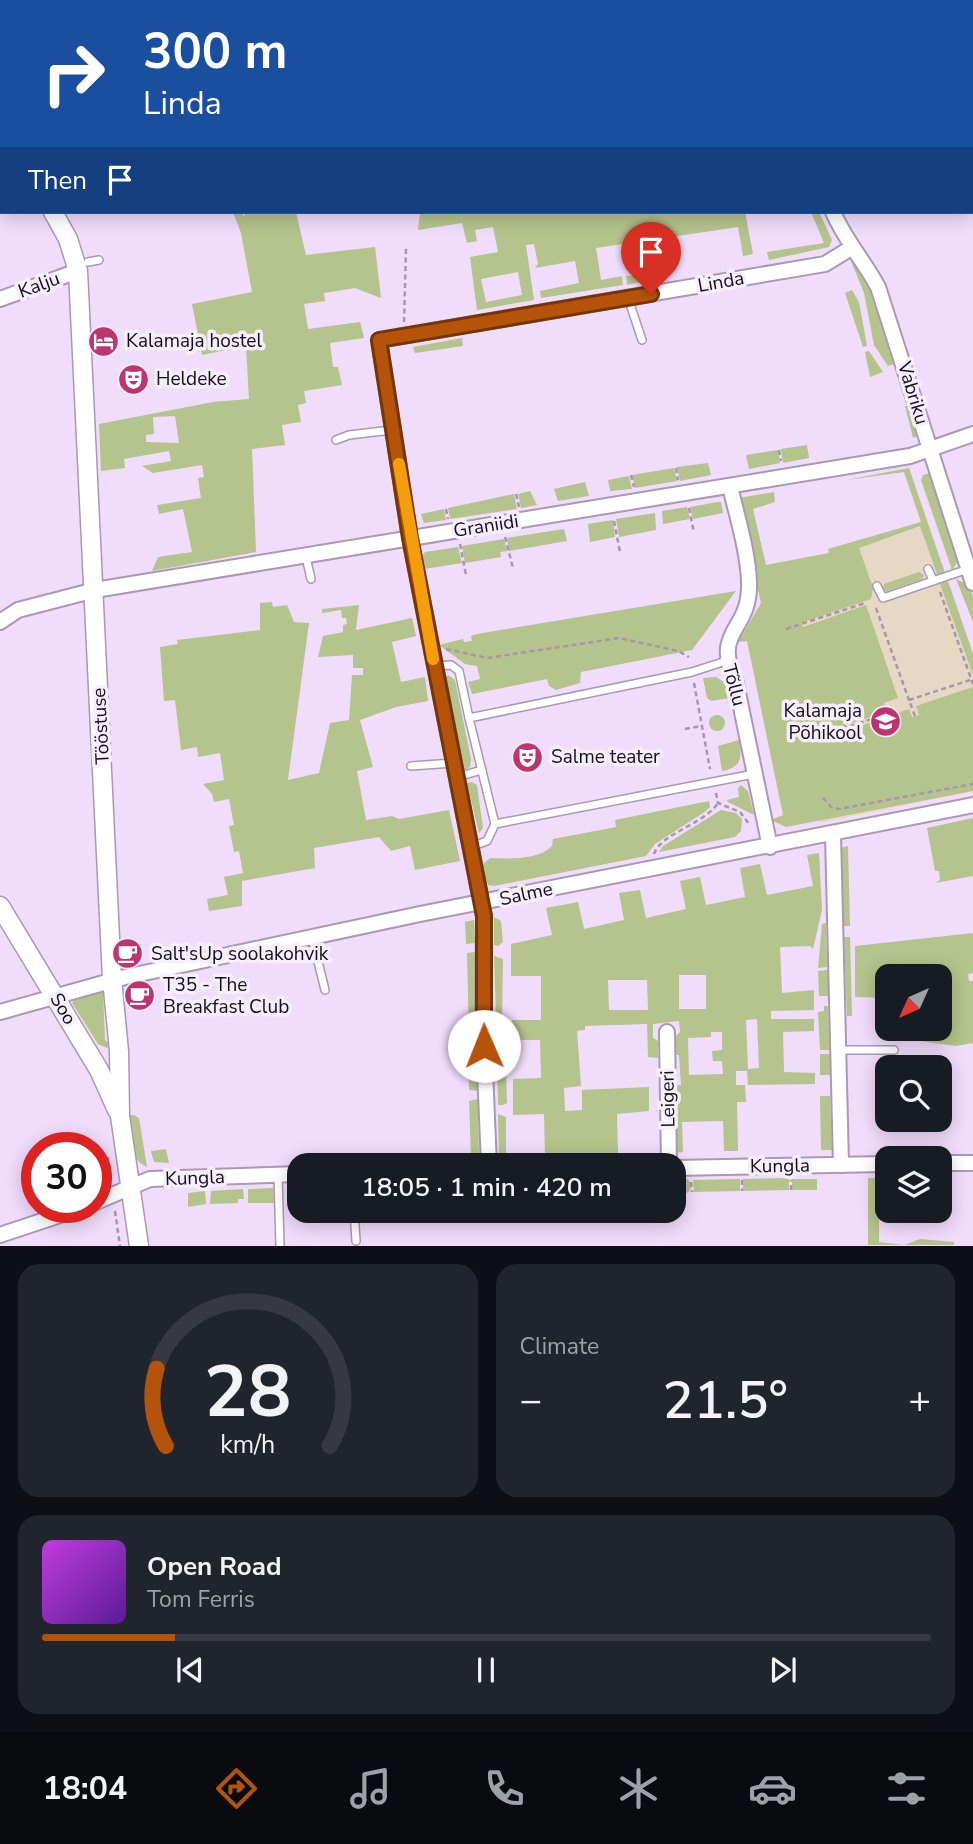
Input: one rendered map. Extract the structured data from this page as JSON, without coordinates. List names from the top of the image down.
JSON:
{
  "streets": {
    "street": [
      "Linda",
      "Kalju",
      "Vabriku",
      "Graniidi",
      "Tõllu",
      "Tööstuse",
      "Salme",
      "Soo",
      "Leigeri",
      "Kungla"
    ]
  },
  "crossings": [
    ["Linda", "Vabriku"],
    ["Kalju", "Tööstuse"],
    ["Vabriku", "Graniidi"],
    ["Graniidi", "Tõllu"],
    ["Graniidi", "Tööstuse"],
    ["Tõllu", "Salme"],
    ["Tööstuse", "Salme"],
    ["Tööstuse", "Soo"],
    ["Tööstuse", "Kungla"],
    ["Salme", "Soo"]
  ],
  "places": {
    "hotel": ["Kalamaja hostel"],
    "theatre": ["Heldeke", "Salme teater"],
    "school or university": ["Kalamaja Põhikool"],
    "cafe": ["Salt'sUp soolakohvik", "T35 - The Breakfast Club"]
  },
  "north": "bottom left",
  "page": {
    "turn": ["300 m", "Linda"],
    "then": "Then",
    "limit": "30",
    "trip": "18:05 · 1 min · 420 m",
    "tile": "Climate",
    "heat": ["−", "21.5°", "+"],
    "song": ["Open Road", "Tom Ferris"],
    "tabs": "18:04",
    "gauge": ["28", "km/h"]
  }
}
